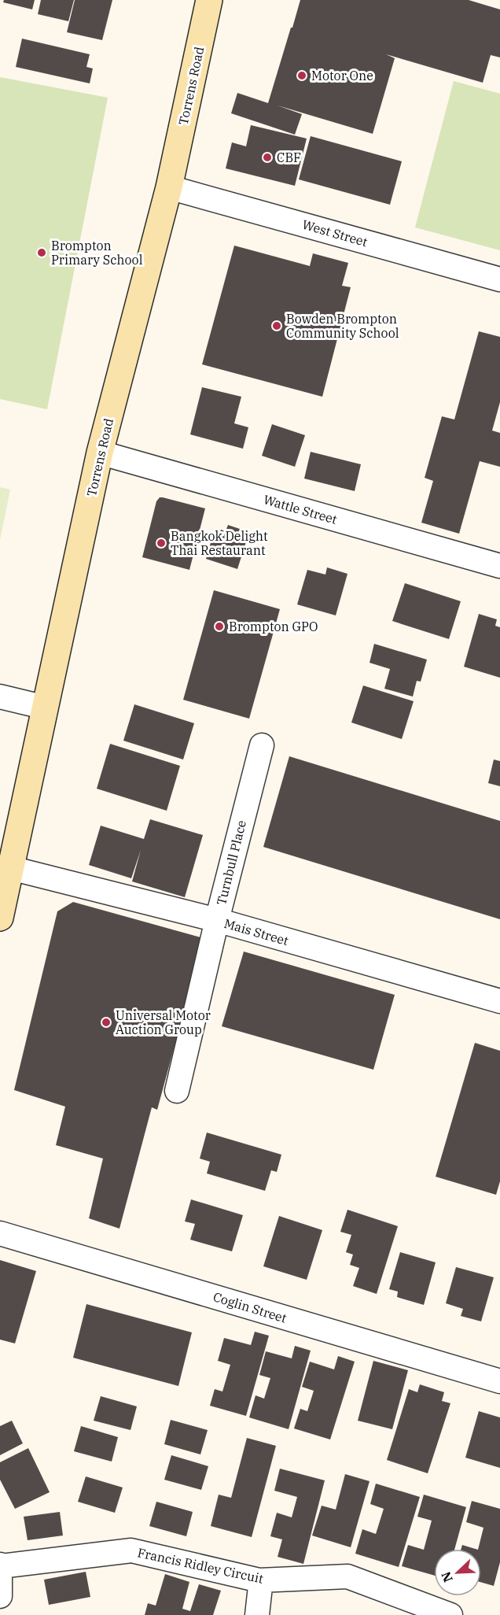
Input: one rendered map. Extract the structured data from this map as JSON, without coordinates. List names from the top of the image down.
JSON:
{
  "streets": {
    "main road": ["Torrens Road"],
    "street": [
      "West Street",
      "Wattle Street",
      "Turnbull Place",
      "Mais Street",
      "Coglin Street",
      "Francis Ridley Circuit"
    ]
  },
  "crossings": [
    ["Torrens Road", "West Street"],
    ["Torrens Road", "Wattle Street"],
    ["Torrens Road", "Mais Street"],
    ["Turnbull Place", "Mais Street"]
  ],
  "places": [
    "Motor One",
    "CBF",
    "Brompton Primary School",
    "Bowden Brompton Community School",
    "Bangkok Delight Thai Restaurant",
    "Brompton GPO",
    "Universal Motor Auction Group"
  ],
  "north": "bottom left"
}
